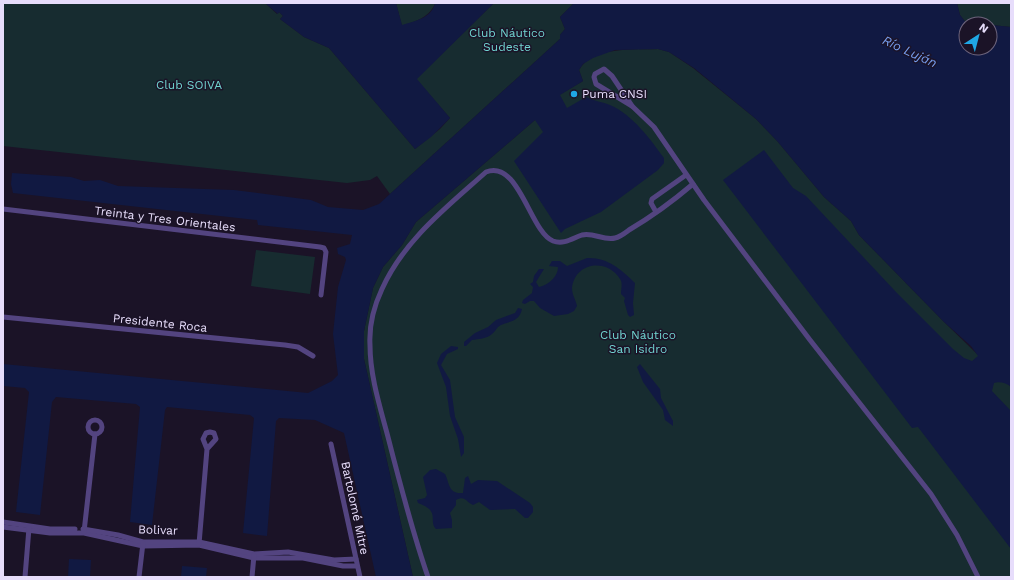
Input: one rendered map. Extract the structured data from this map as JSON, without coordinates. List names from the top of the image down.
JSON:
{
  "streets": {
    "street": [
      "Treinta y Tres Orientales",
      "Presidente Roca",
      "Bartolomé Mitre",
      "Bolivar"
    ]
  },
  "crossings": [
    ["Bartolomé Mitre", "Bolivar"]
  ],
  "water": ["Río Luján"],
  "parks": ["Club Náutico Sudeste", "Club SOIVA", "Club Náutico San Isidro"],
  "places": ["Puma CNSI"],
  "north": "top right"
}
